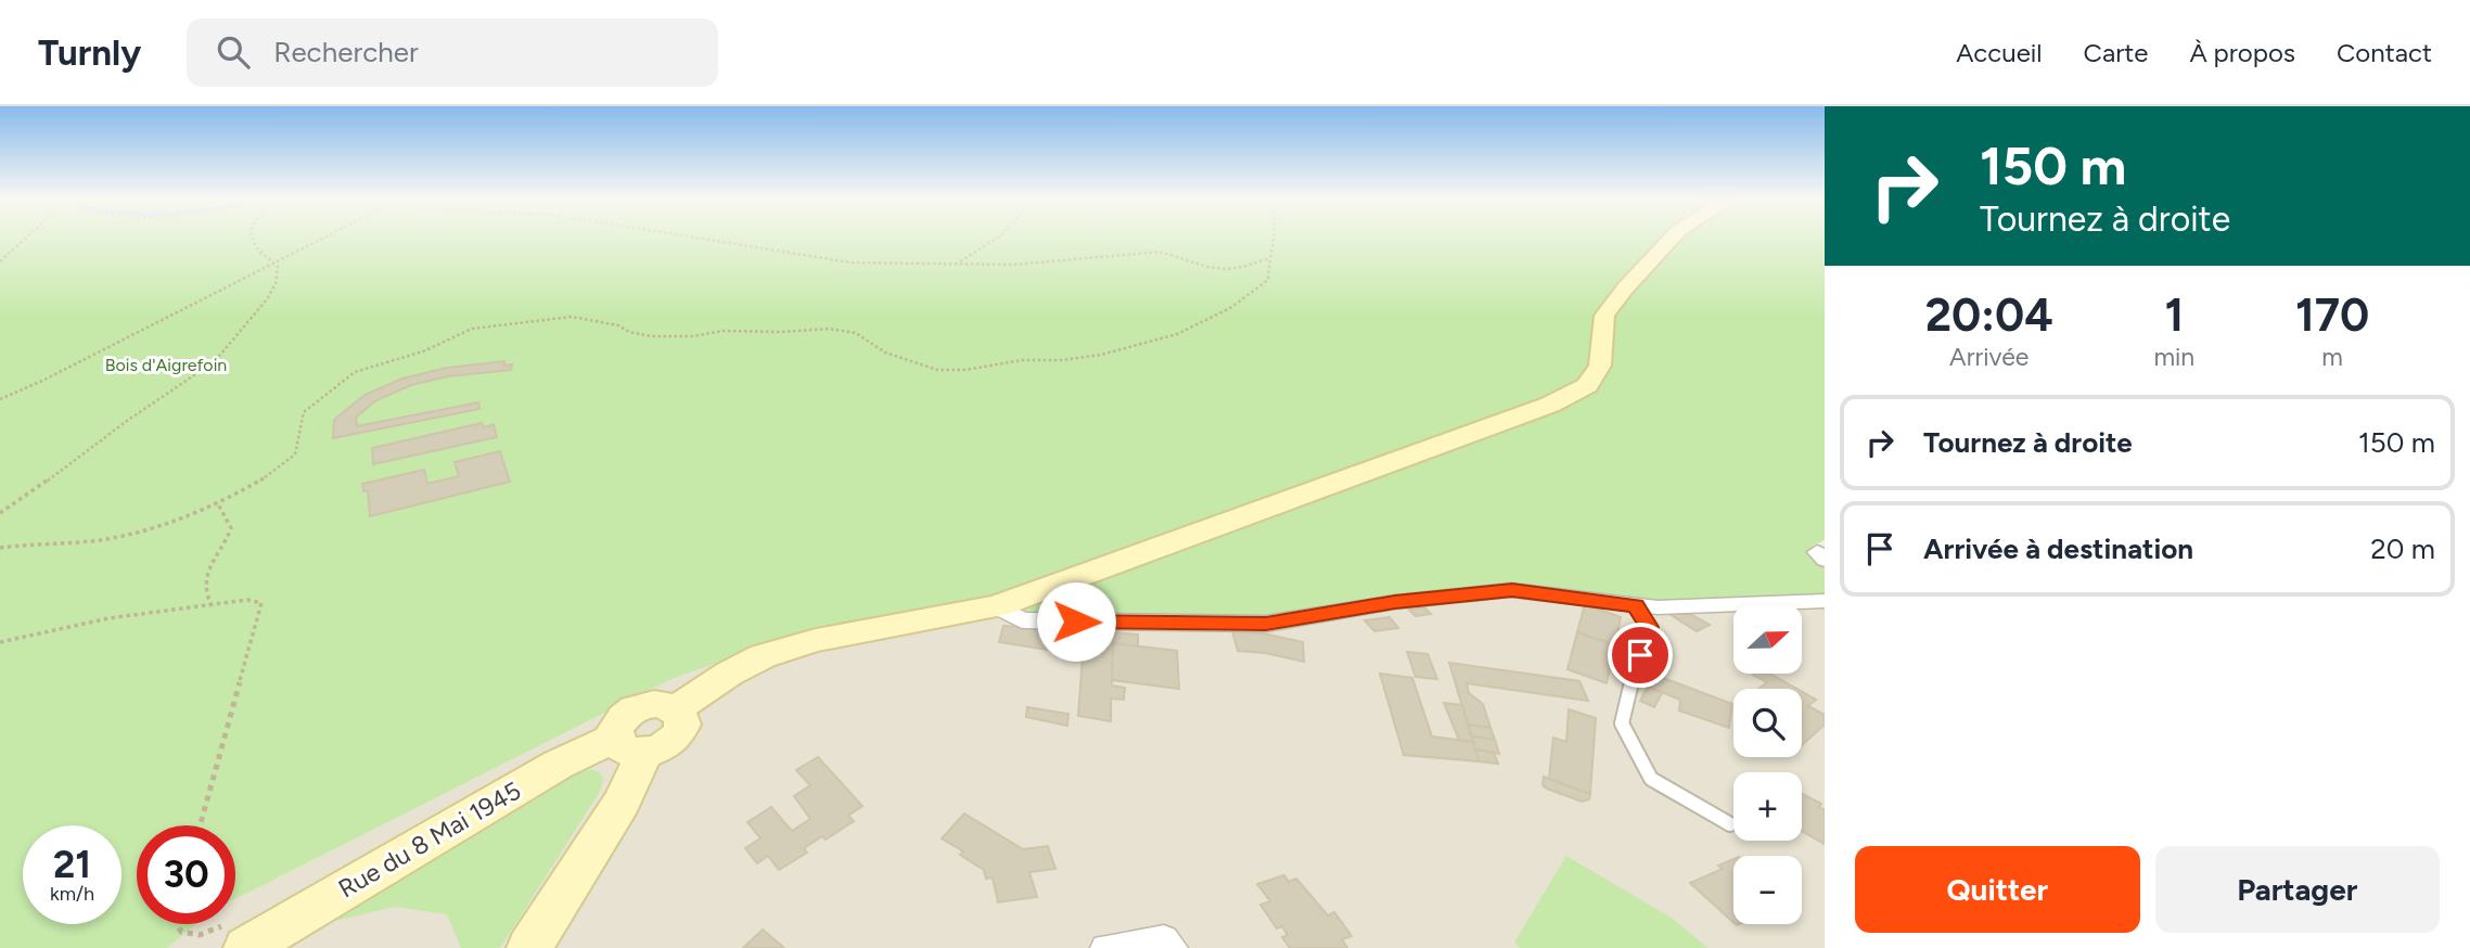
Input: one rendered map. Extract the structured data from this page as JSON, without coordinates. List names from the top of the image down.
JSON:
{
  "streets": {
    "street": ["Rue du 8 Mai 1945"]
  },
  "parks": ["Bois d'Aigrefoin"],
  "north": "right",
  "page": {
    "header": "Turnly",
    "search": "Rechercher",
    "nav": [
      "Accueil",
      "Carte",
      "À propos",
      "Contact"
    ],
    "turn": ["150 m", "Tournez à droite"],
    "eta": [
      "20:04",
      "Arrivée",
      "1",
      "min",
      "170",
      "m"
    ],
    "list": [
      {
        "name": "Tournez à droite",
        "value": "150 m"
      },
      {
        "name": "Arrivée à destination",
        "value": "20 m"
      }
    ],
    "map_buttons": ["+", "−"],
    "speed": "21 km/h",
    "limit": "30",
    "buttons": ["Quitter", "Partager"]
  }
}
